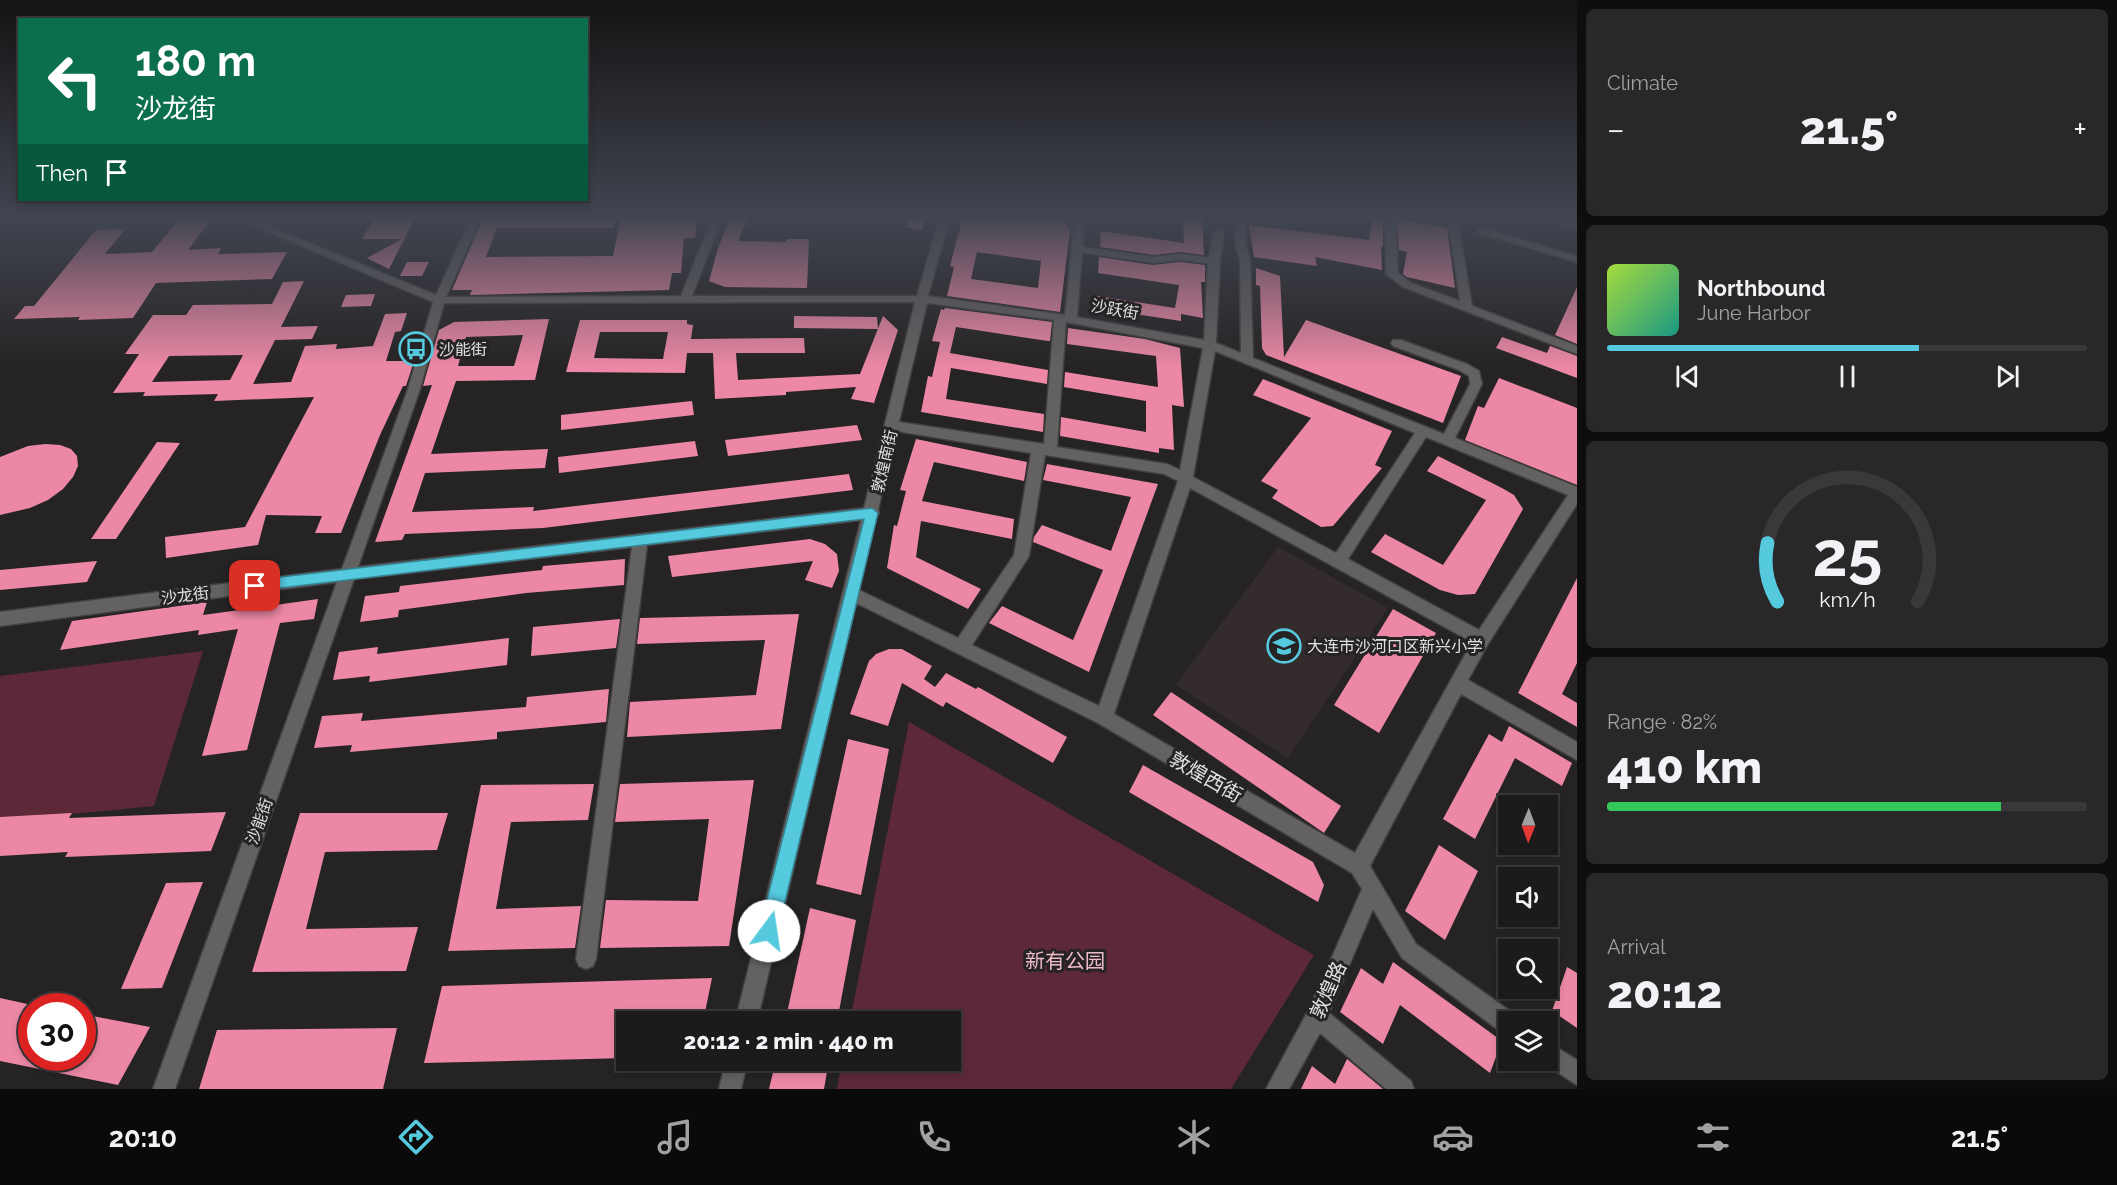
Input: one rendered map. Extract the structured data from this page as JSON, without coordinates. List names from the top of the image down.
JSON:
{
  "streets": {
    "street": [
      "沙跃街",
      "敦煌南街",
      "沙龙街",
      "敦煌西街",
      "沙能街",
      "敦煌路"
    ]
  },
  "crossings": [
    ["沙跃街", "敦煌南街"],
    ["沙跃街", "沙能街"],
    ["敦煌南街", "沙龙街"],
    ["敦煌南街", "敦煌西街"],
    ["沙龙街", "沙能街"]
  ],
  "parks": ["新有公园"],
  "places": {
    "bus stop": ["沙能街"],
    "school or university": ["大连市沙河口区新兴小学"]
  },
  "north": "bottom",
  "page": {
    "tile": [
      "Climate",
      ["Range · 82%", "410 km"],
      ["Arrival", "20:12"]
    ],
    "turn": ["180 m", "沙龙街"],
    "heat": ["−", "21.5°", "+"],
    "then": "Then",
    "song": ["Northbound", "June Harbor"],
    "limit": "30",
    "trip": "20:12 · 2 min · 440 m",
    "tabs": ["20:10", "21.5°"],
    "gauge": ["25", "km/h"]
  }
}
